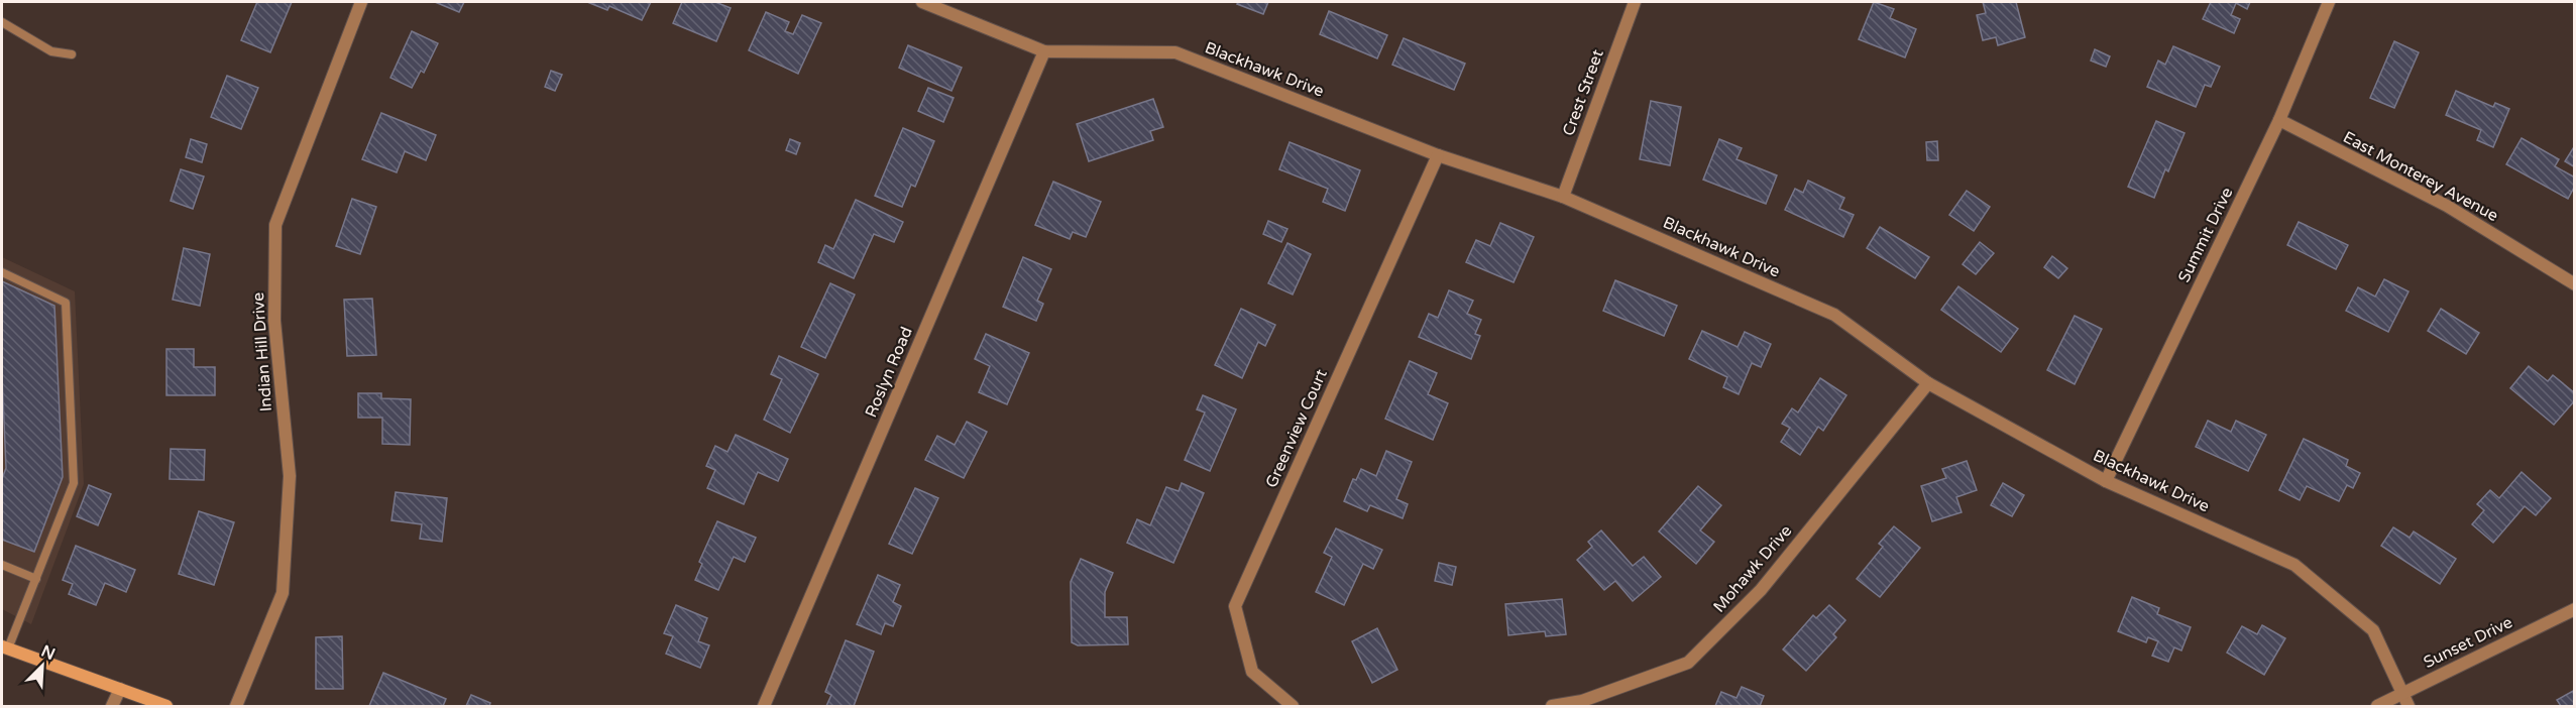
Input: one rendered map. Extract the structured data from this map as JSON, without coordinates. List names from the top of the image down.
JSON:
{
  "streets": {
    "street": [
      "Blackhawk Drive",
      "Crest Street",
      "East Monterey Avenue",
      "Summit Drive",
      "Indian Hill Drive",
      "Roslyn Road",
      "Greenview Court",
      "Mohawk Drive",
      "Sunset Drive"
    ]
  },
  "crossings": [
    ["Blackhawk Drive", "Crest Street"],
    ["Blackhawk Drive", "Summit Drive"],
    ["Blackhawk Drive", "Roslyn Road"],
    ["Blackhawk Drive", "Greenview Court"],
    ["Blackhawk Drive", "Mohawk Drive"],
    ["Blackhawk Drive", "Sunset Drive"],
    ["East Monterey Avenue", "Summit Drive"]
  ],
  "north": "top right"
}
